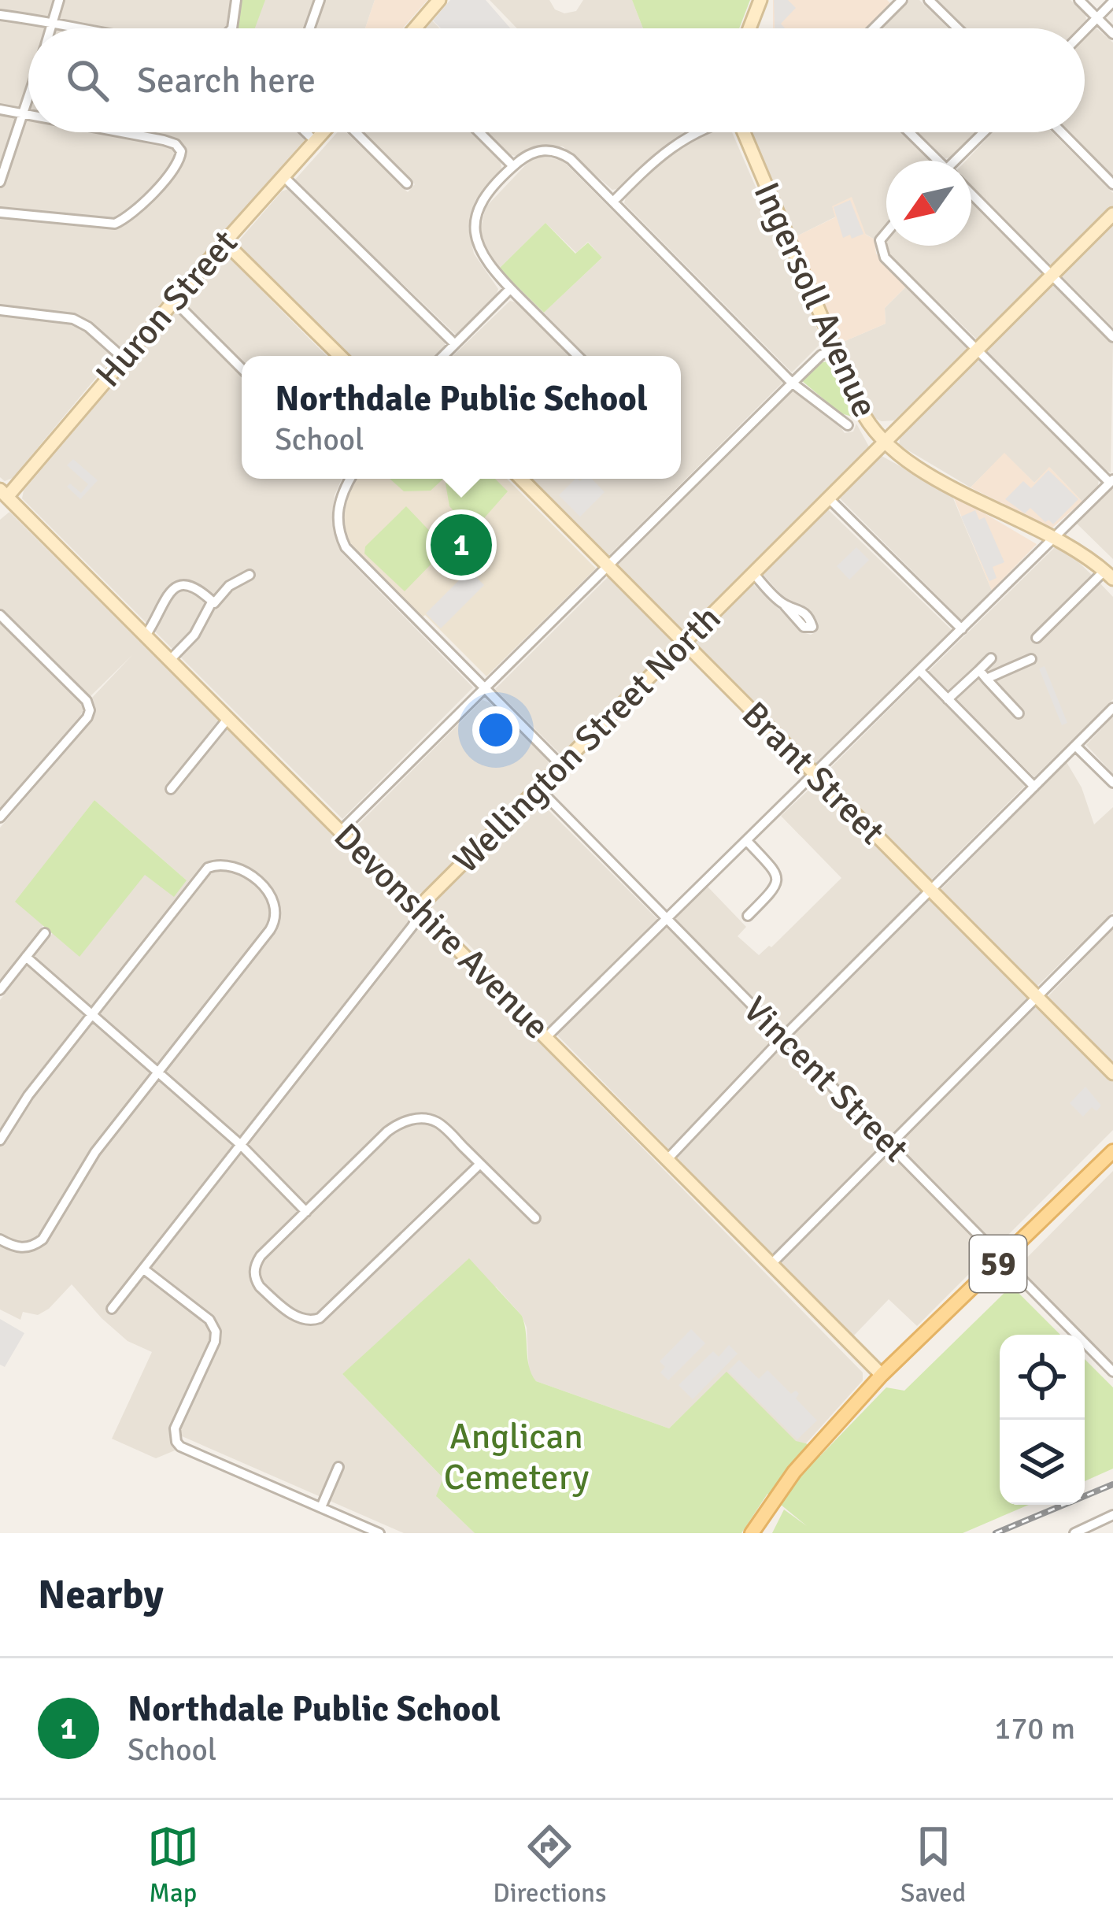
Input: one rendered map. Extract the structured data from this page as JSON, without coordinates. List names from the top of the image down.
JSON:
{
  "streets": {
    "main road": [
      "Ingersoll Avenue",
      "Huron Street",
      "Wellington Street North",
      "Brant Street",
      "Devonshire Avenue",
      "59"
    ],
    "street": ["Vincent Street"]
  },
  "crossings": [
    ["Ingersoll Avenue", "Wellington Street North"],
    ["Huron Street", "Devonshire Avenue"],
    ["Wellington Street North", "Brant Street"],
    ["Wellington Street North", "Devonshire Avenue"],
    ["Wellington Street North", "Vincent Street"],
    ["Devonshire Avenue", "59"],
    ["Vincent Street", "59"]
  ],
  "parks": ["Anglican Cemetery"],
  "north": "bottom left",
  "page": {
    "search": "Search here",
    "popup": ["Northdale Public School", "School"],
    "pins": "1",
    "heading": "Nearby",
    "list": [
      {
        "mark": "1",
        "name": "Northdale Public School",
        "note": "School",
        "value": "170 m"
      }
    ],
    "nav": ["Map", "Directions", "Saved"]
  }
}
